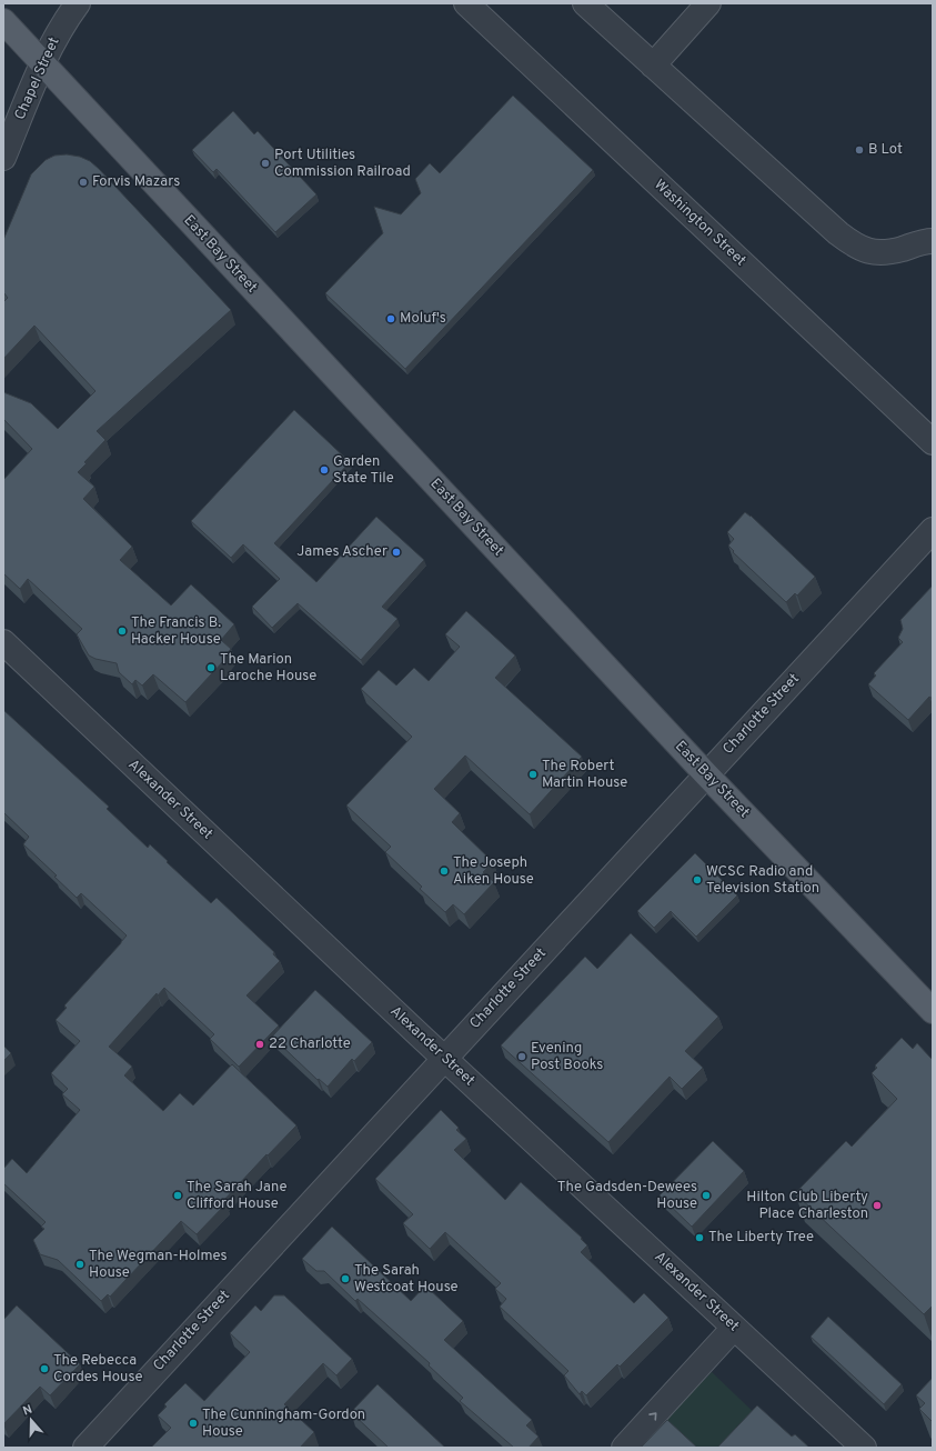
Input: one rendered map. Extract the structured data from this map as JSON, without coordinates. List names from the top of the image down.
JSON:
{
  "streets": {
    "main road": ["East Bay Street"],
    "street": [
      "Chapel Street",
      "Washington Street",
      "Charlotte Street",
      "Alexander Street"
    ]
  },
  "crossings": [
    ["Chapel Street", "East Bay Street"],
    ["East Bay Street", "Charlotte Street"],
    ["Charlotte Street", "Alexander Street"]
  ],
  "places": [
    "B Lot",
    "Port Utilities Commission Railroad",
    "Forvis Mazars",
    "Moluf's",
    "Garden State Tile",
    "James Ascher",
    "The Francis B. Hacker House",
    "The Marion Laroche House",
    "The Robert Martin House",
    "The Joseph Aiken House",
    "WCSC Radio and Television Station",
    "22 Charlotte",
    "Evening Post Books",
    "The Sarah Jane Clifford House",
    "The Gadsden-Dewees House",
    "Hilton Club Liberty Place Charleston",
    "The Liberty Tree",
    "The Wegman-Holmes House",
    "The Sarah Westcoat House",
    "The Rebecca Cordes House",
    "The Cunningham-Gordon House"
  ],
  "north": "top"
}
